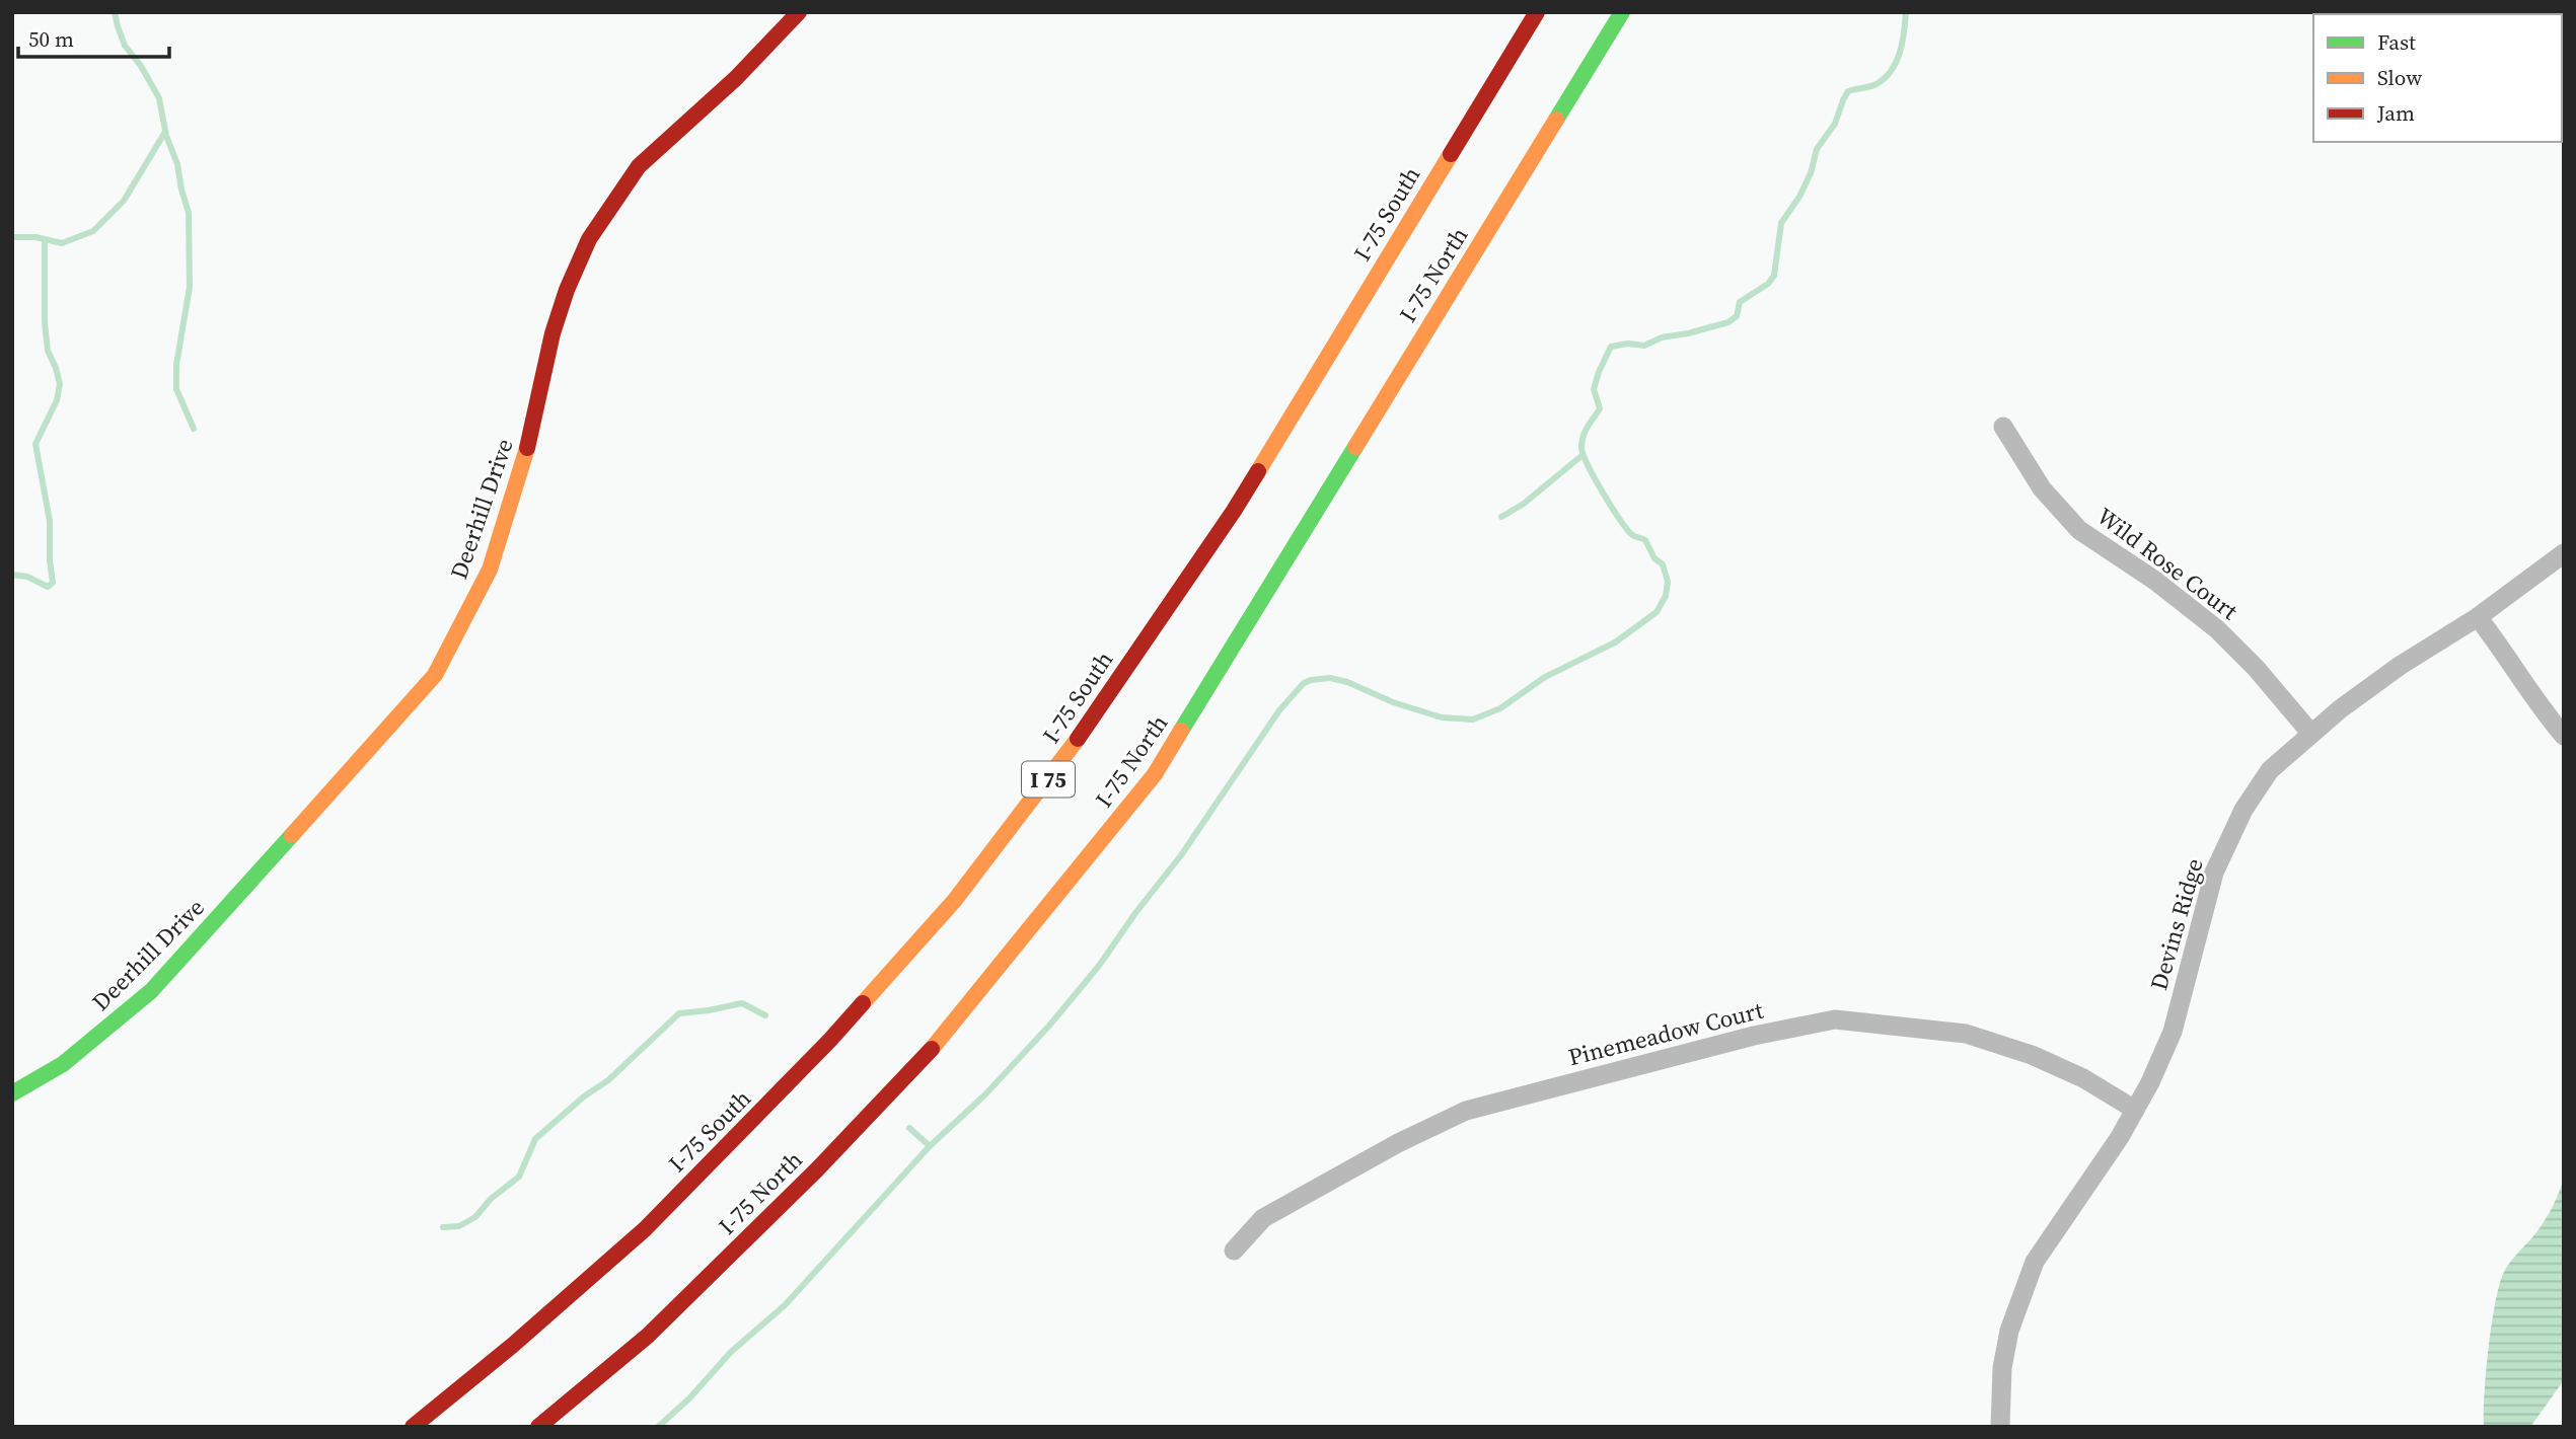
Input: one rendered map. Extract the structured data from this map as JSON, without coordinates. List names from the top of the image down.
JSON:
{
  "streets": {
    "main road": [
      "I-75 South",
      "I-75 North",
      "Deerhill Drive",
      "I 75"
    ],
    "street": ["Wild Rose Court", "Devins Ridge", "Pinemeadow Court"]
  },
  "crossings": [
    ["Wild Rose Court", "Devins Ridge"],
    ["Devins Ridge", "Pinemeadow Court"]
  ],
  "legend": ["Fast", "Slow", "Jam"],
  "scale_bar": "50 m"
}
